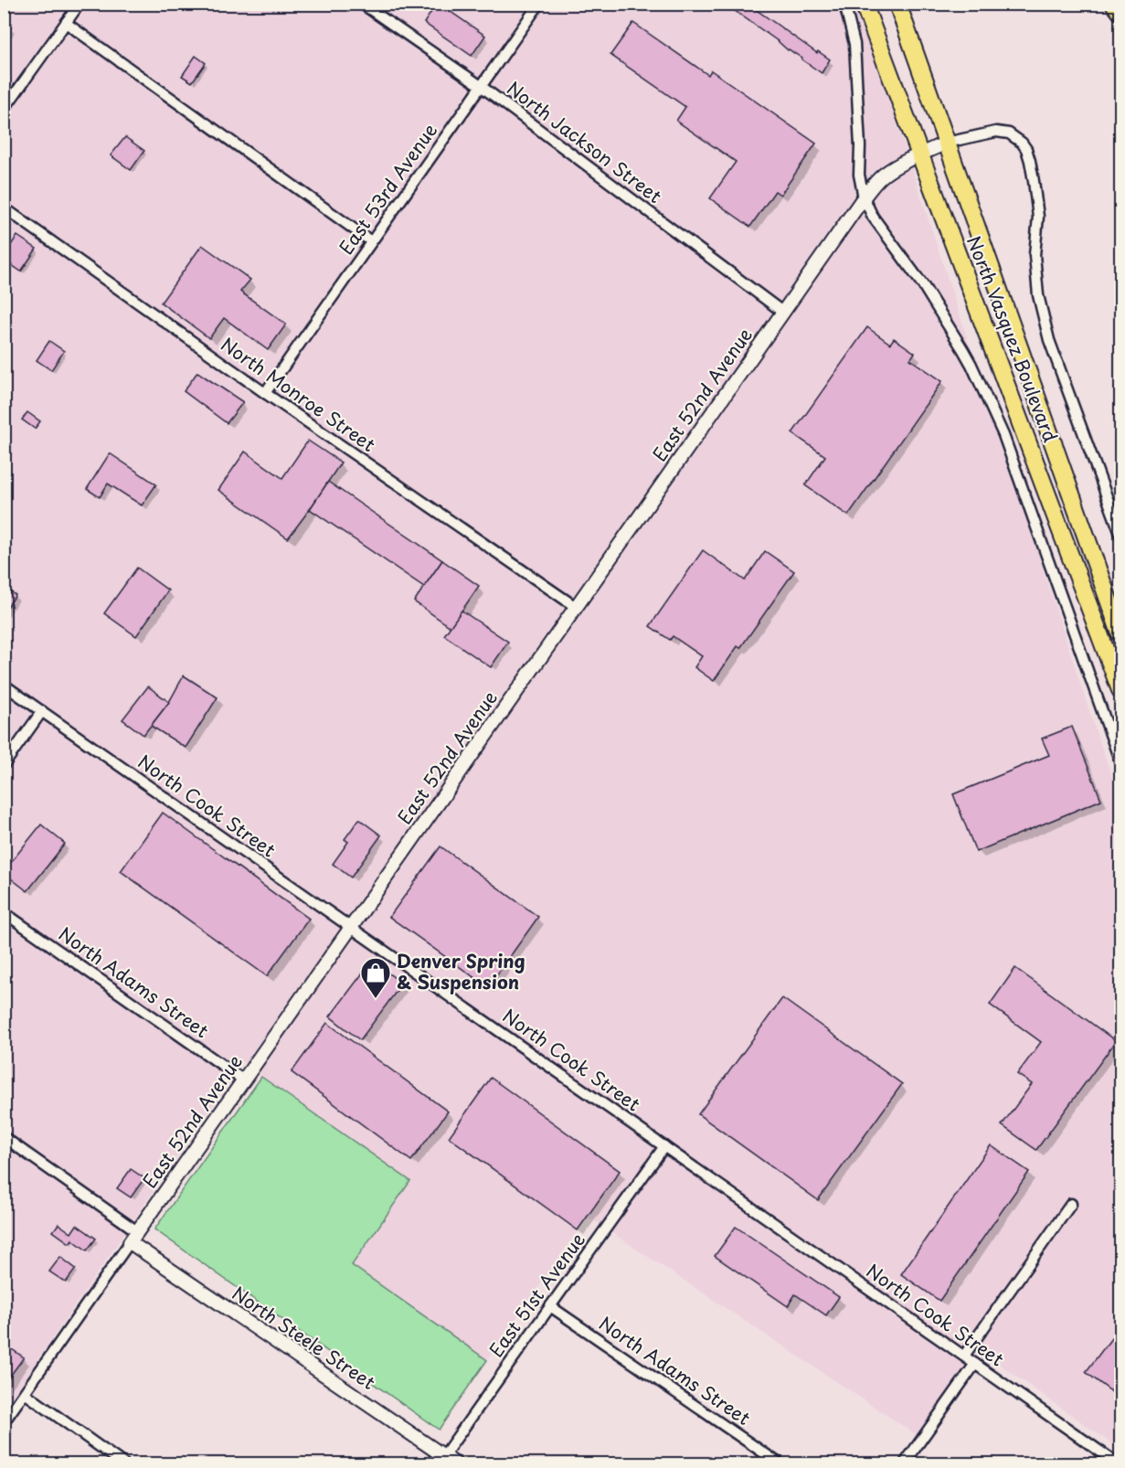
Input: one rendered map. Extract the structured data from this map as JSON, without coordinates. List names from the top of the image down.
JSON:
{
  "streets": {
    "main road": ["North Vasquez Boulevard"],
    "street": [
      "North Jackson Street",
      "East 53rd Avenue",
      "North Monroe Street",
      "East 52nd Avenue",
      "North Cook Street",
      "North Adams Street",
      "East 51st Avenue",
      "North Steele Street"
    ]
  },
  "crossings": [
    ["North Jackson Street", "East 53rd Avenue"],
    ["North Jackson Street", "East 52nd Avenue"],
    ["East 53rd Avenue", "North Monroe Street"],
    ["North Vasquez Boulevard", "East 52nd Avenue"],
    ["North Monroe Street", "East 52nd Avenue"],
    ["East 52nd Avenue", "North Cook Street"],
    ["East 52nd Avenue", "North Adams Street"],
    ["East 52nd Avenue", "North Steele Street"],
    ["North Cook Street", "East 51st Avenue"],
    ["North Adams Street", "East 51st Avenue"],
    ["East 51st Avenue", "North Steele Street"]
  ],
  "places": {
    "shop": ["Denver Spring & Suspension"]
  }
}
